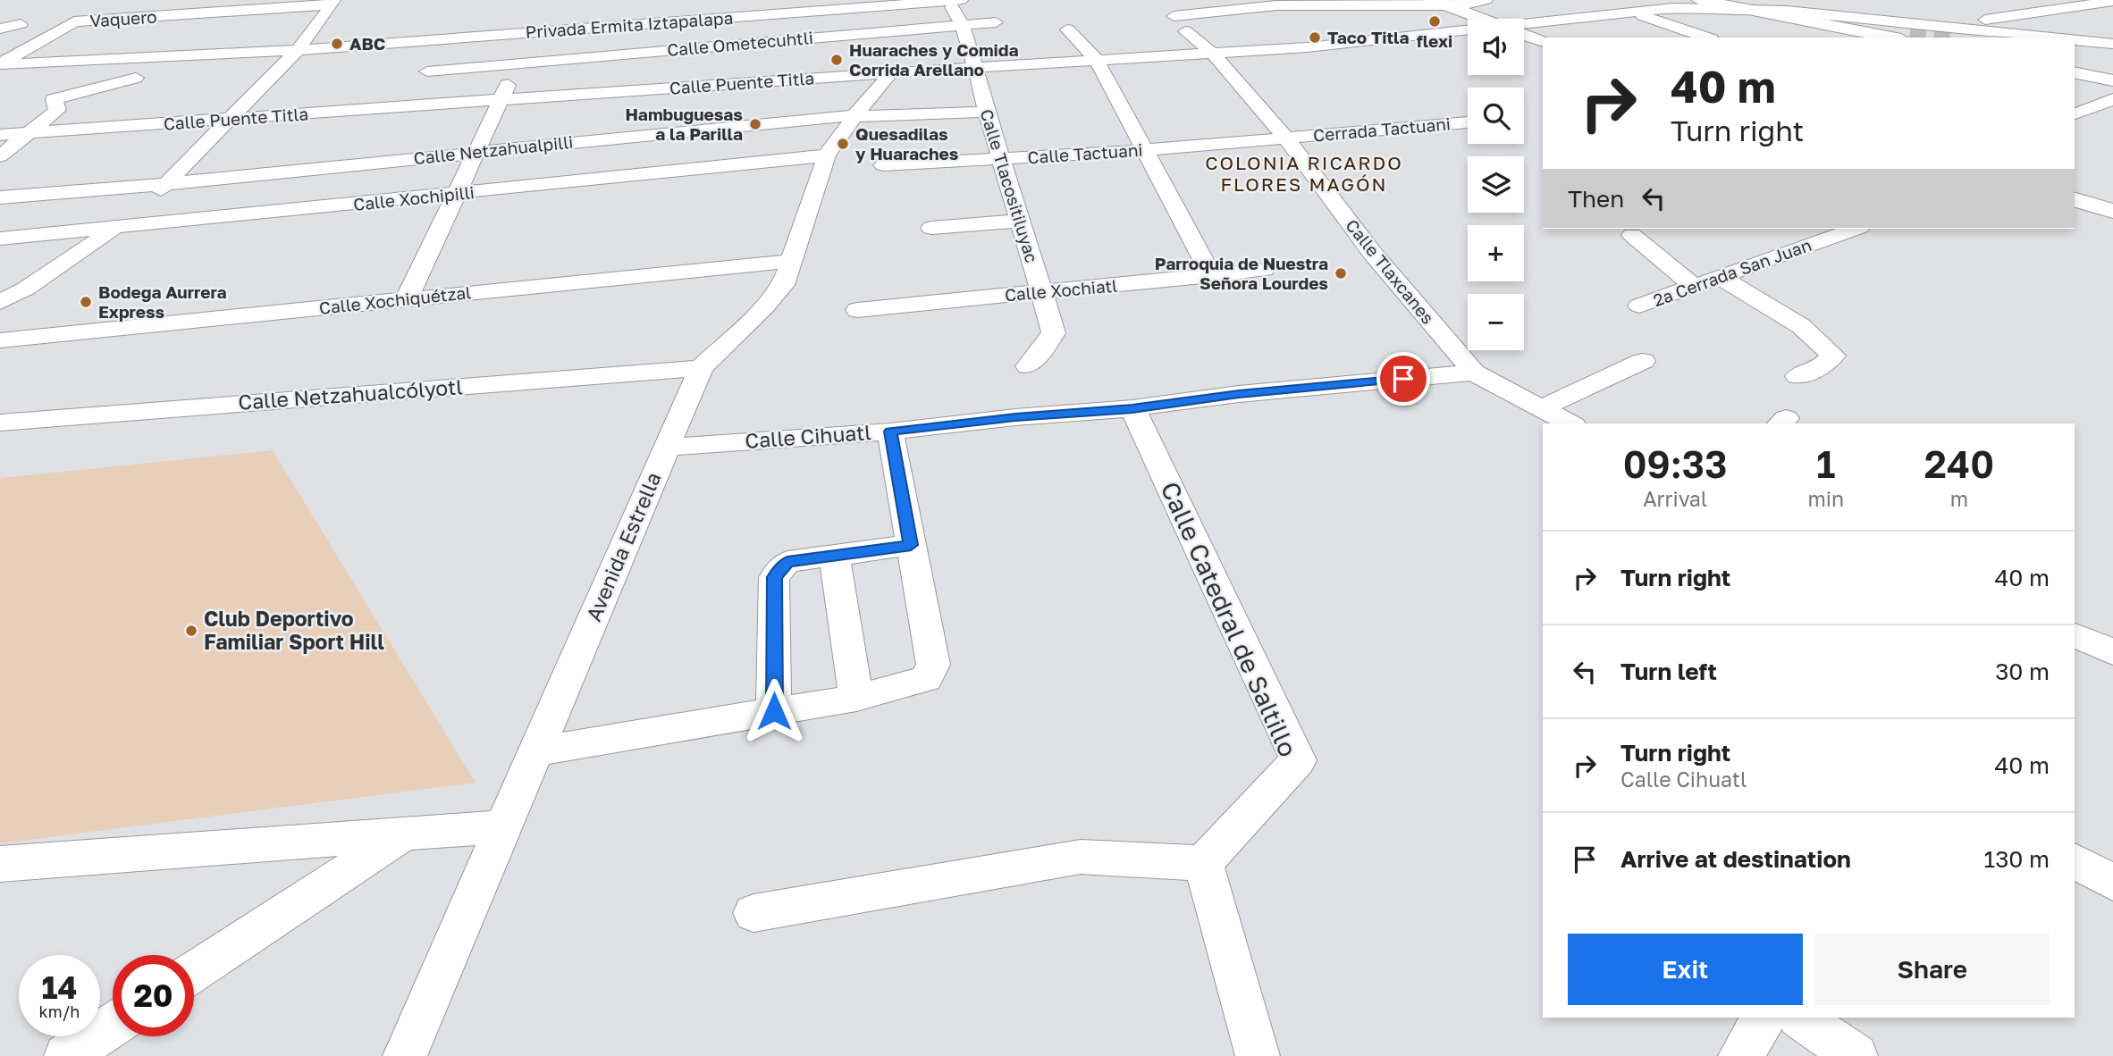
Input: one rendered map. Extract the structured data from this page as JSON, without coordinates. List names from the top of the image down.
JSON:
{
  "streets": {
    "street": [
      "Vaquero",
      "Privada Ermita Iztapalapa",
      "Calle Ometecuhtli",
      "Calle Puente Titla",
      "Cerrada Tactuani",
      "Calle Netzahualpilli",
      "Calle Tactuani",
      "Calle Tlacositiluyac",
      "Calle Xochipilli",
      "Calle Tlaxcanes",
      "2ª Cerrada San Juan",
      "Calle Xochiatl",
      "Calle Xochiquétzal",
      "Calle Netzahualcólyotl",
      "Calle Cihuatl",
      "Avenida Estrella",
      "Calle Catedral de Saltillo"
    ]
  },
  "crossings": [
    ["Vaquero", "Privada Ermita Iztapalapa"],
    ["Privada Ermita Iztapalapa", "Calle Tlacositiluyac"],
    ["Calle Ometecuhtli", "Calle Tlacositiluyac"],
    ["Calle Puente Titla", "Calle Netzahualpilli"],
    ["Calle Puente Titla", "Calle Tlacositiluyac"],
    ["Calle Puente Titla", "Calle Tlaxcanes"],
    ["Calle Puente Titla", "Avenida Estrella"],
    ["Cerrada Tactuani", "Calle Tactuani"],
    ["Cerrada Tactuani", "Calle Tlaxcanes"],
    ["Calle Netzahualpilli", "Calle Tlacositiluyac"],
    ["Calle Netzahualpilli", "Avenida Estrella"],
    ["Calle Tactuani", "Calle Tlacositiluyac"],
    ["Calle Tactuani", "Calle Tlaxcanes"],
    ["Calle Tlacositiluyac", "Calle Xochiatl"],
    ["Calle Xochipilli", "Avenida Estrella"],
    ["Calle Tlaxcanes", "Calle Cihuatl"],
    ["Calle Xochiquétzal", "Avenida Estrella"],
    ["Calle Netzahualcólyotl", "Avenida Estrella"],
    ["Calle Cihuatl", "Avenida Estrella"],
    ["Calle Cihuatl", "Calle Catedral de Saltillo"]
  ],
  "districts": ["COLONIA RICARDO FLORES MAGÓN"],
  "places": [
    "flexi",
    "Taco Titla",
    "ABC",
    "Huaraches y Comida Corrida Arellano",
    "Hambuguesas a la Parilla",
    "Quesadilas y Huaraches",
    "Parroquia de Nuestra Señora Lourdes",
    "Bodega Aurrera Express",
    "Club Deportivo Familiar Sport Hill"
  ],
  "page": {
    "map_buttons": ["+", "−"],
    "turn": ["40 m", "Turn right"],
    "then": "Then",
    "eta": [
      "09:33",
      "Arrival",
      "1",
      "min",
      "240",
      "m"
    ],
    "list": [
      {
        "name": "Turn right",
        "value": "40 m"
      },
      {
        "name": "Turn left",
        "value": "30 m"
      },
      {
        "name": "Turn right",
        "note": "Calle Cihuatl",
        "value": "40 m"
      },
      {
        "name": "Arrive at destination",
        "value": "130 m"
      }
    ],
    "buttons": ["Exit", "Share"],
    "speed": "14 km/h",
    "limit": "20"
  }
}
